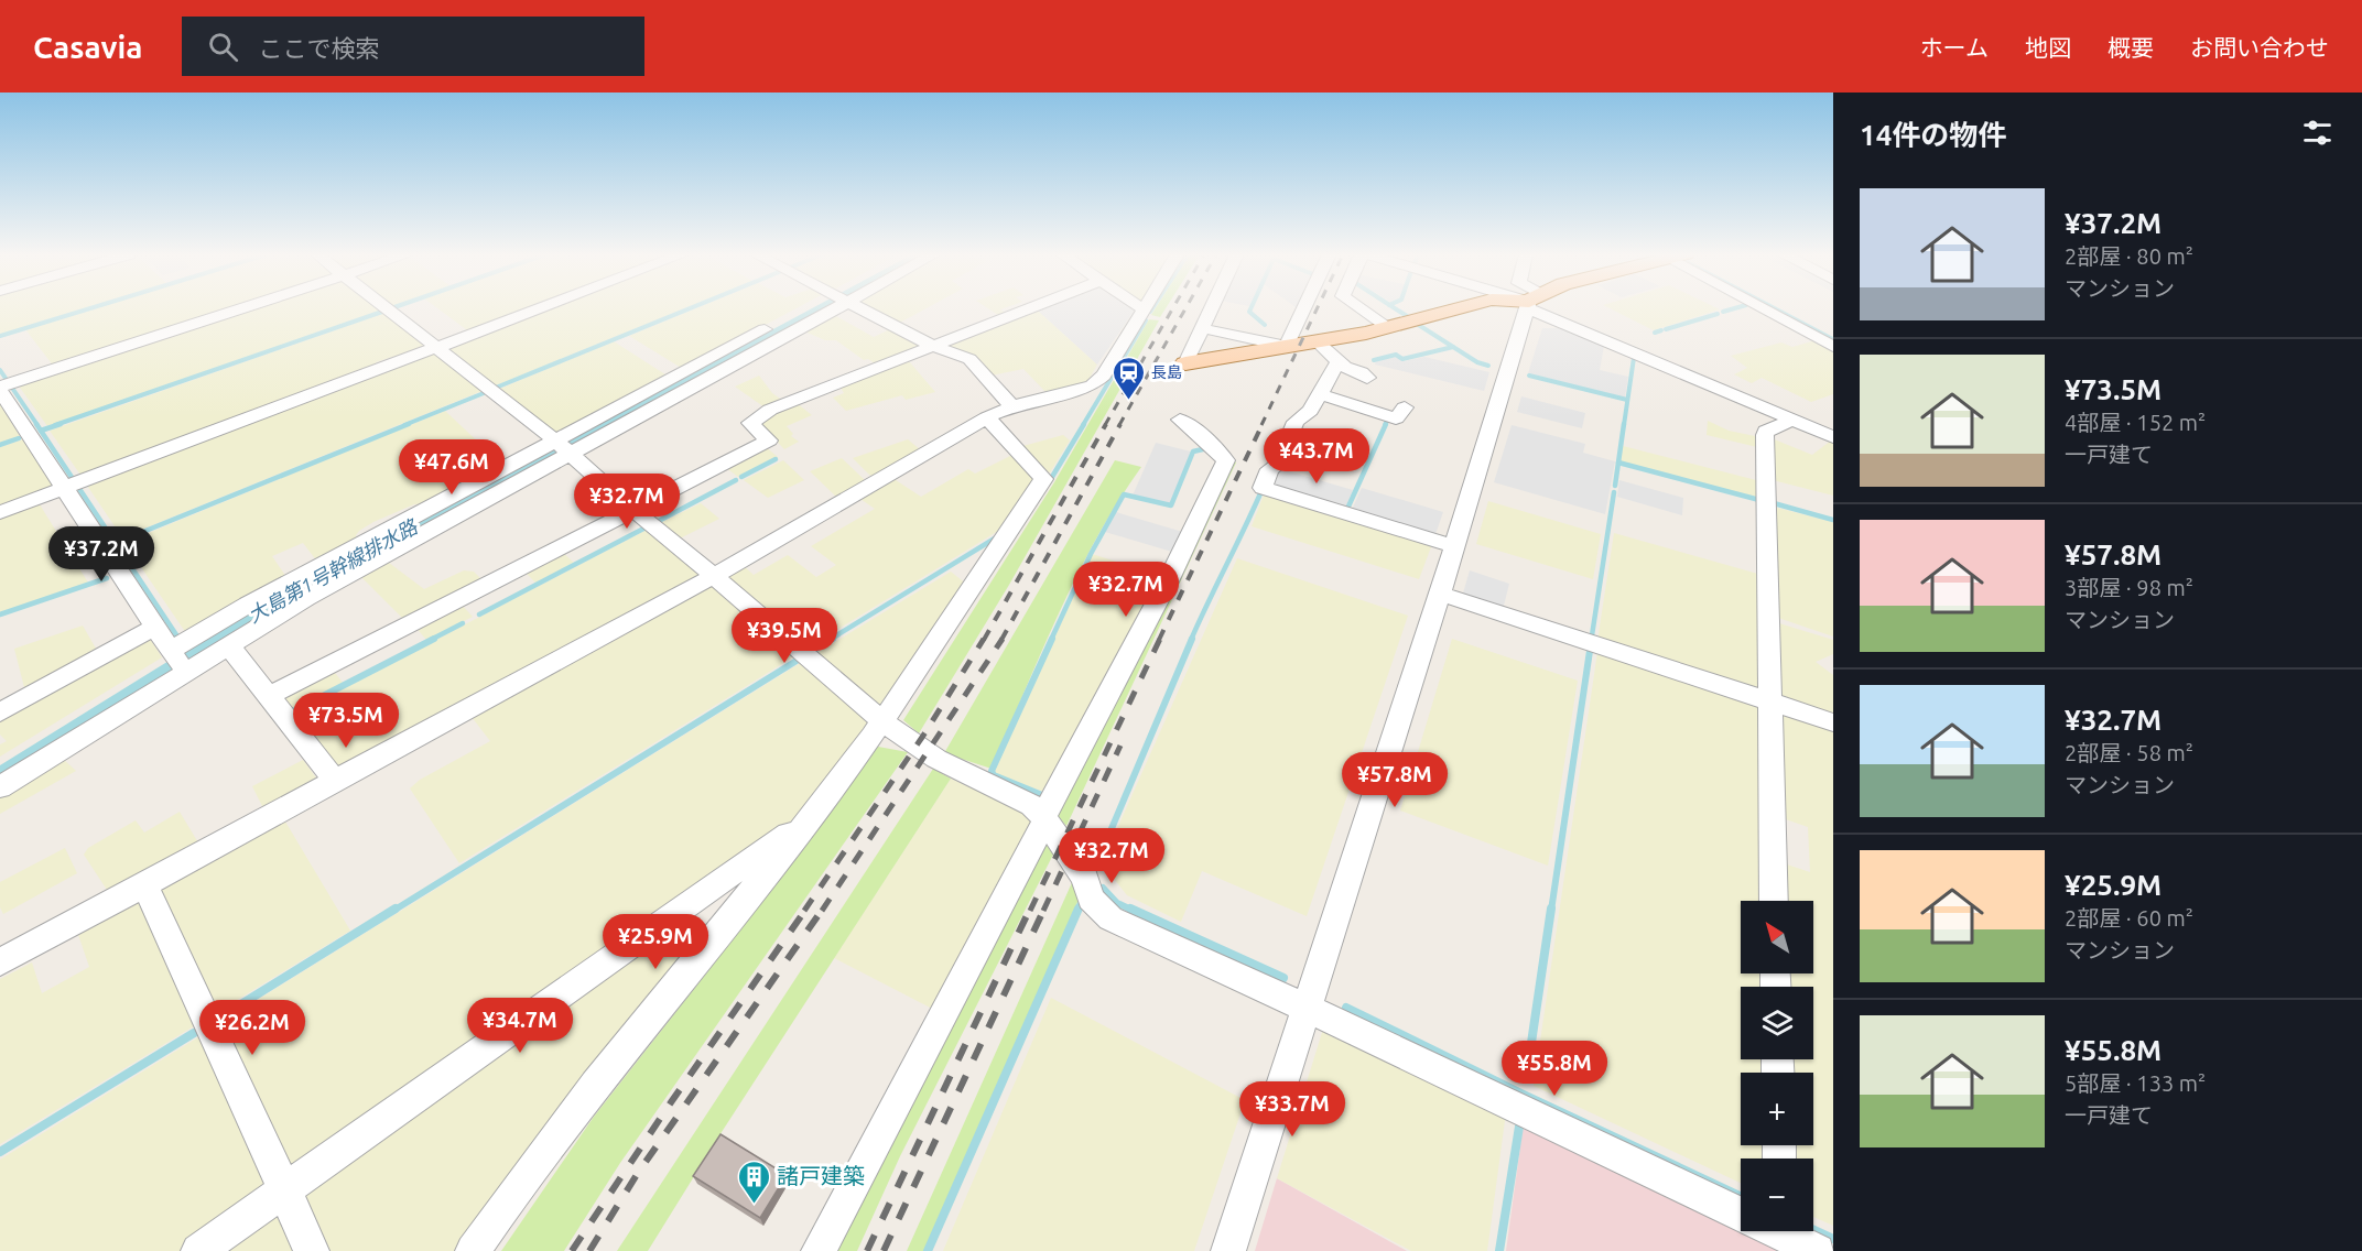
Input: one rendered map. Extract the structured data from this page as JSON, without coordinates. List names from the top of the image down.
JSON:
{
  "water": ["大島第1号幹線排水路"],
  "places": {
    "station": ["長島"],
    "building": ["諸戸建築"]
  },
  "north": "top left",
  "page": {
    "header": "Casavia",
    "search": "ここで検索",
    "nav": [
      "ホーム",
      "地図",
      "概要",
      "お問い合わせ"
    ],
    "heading": "14件の物件",
    "list": [
      {
        "name": "¥37.2M",
        "note": "2部屋 · 80 m² · マンション"
      },
      {
        "name": "¥73.5M",
        "note": "4部屋 · 152 m² · 一戸建て"
      },
      {
        "name": "¥57.8M",
        "note": "3部屋 · 98 m² · マンション"
      },
      {
        "name": "¥32.7M",
        "note": "2部屋 · 58 m² · マンション"
      },
      {
        "name": "¥25.9M",
        "note": "2部屋 · 60 m² · マンション"
      },
      {
        "name": "¥55.8M",
        "note": "5部屋 · 133 m² · 一戸建て"
      }
    ],
    "price": [
      "¥43.7M",
      "¥47.6M",
      "¥32.7M",
      "¥37.2M",
      "¥32.7M",
      "¥39.5M",
      "¥73.5M",
      "¥57.8M",
      "¥32.7M",
      "¥25.9M",
      "¥34.7M",
      "¥26.2M",
      "¥55.8M",
      "¥33.7M"
    ],
    "map_buttons": ["+", "−"]
  }
}
